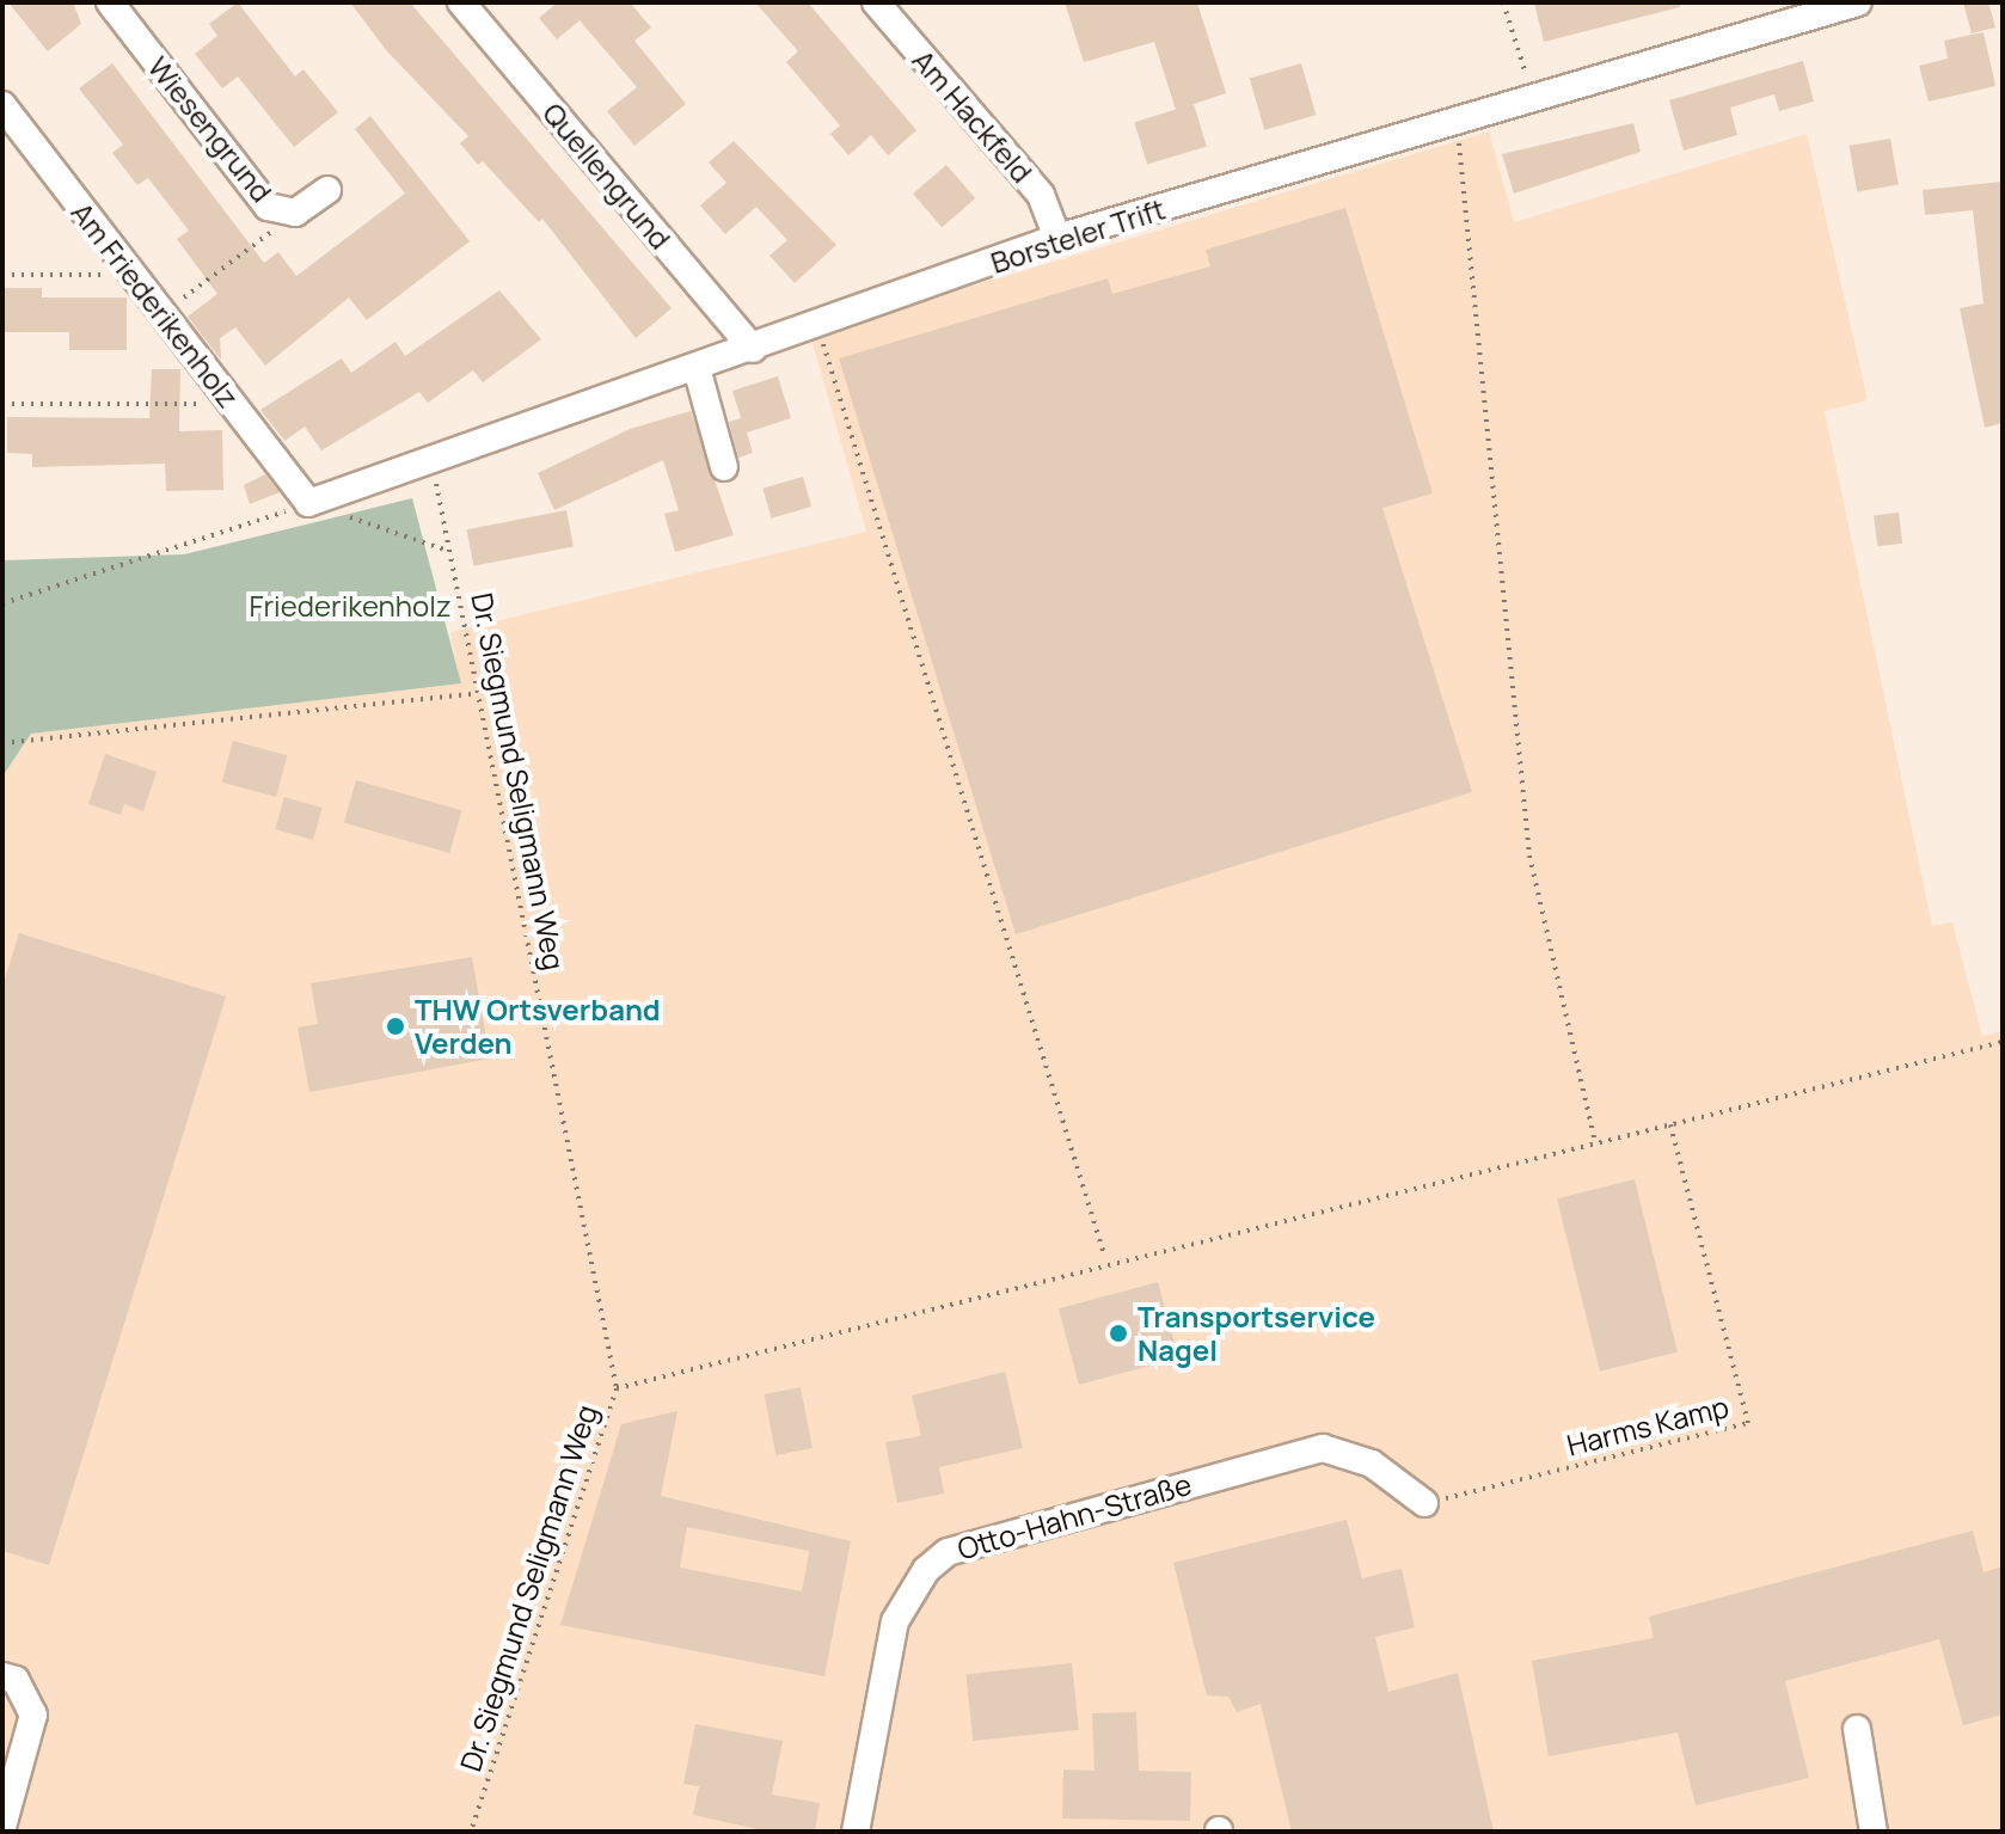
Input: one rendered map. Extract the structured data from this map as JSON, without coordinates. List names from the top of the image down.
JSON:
{
  "streets": {
    "street": [
      "Am Hackfeld",
      "Wiesengrund",
      "Quellengrund",
      "Borsteler Trift",
      "Am Friederikenholz",
      "Otto-Hahn-Straße"
    ],
    "path": ["Dr. Siegmund Seligmann Weg", "Harms Kamp"]
  },
  "crossings": [
    ["Am Hackfeld", "Borsteler Trift"],
    ["Quellengrund", "Borsteler Trift"],
    ["Borsteler Trift", "Am Friederikenholz"],
    ["Borsteler Trift", "Dr. Siegmund Seligmann Weg"],
    ["Harms Kamp", "Otto-Hahn-Straße"]
  ],
  "parks": ["Friederikenholz"],
  "places": ["THW Ortsverband Verden", "Transportservice Nagel"]
}
